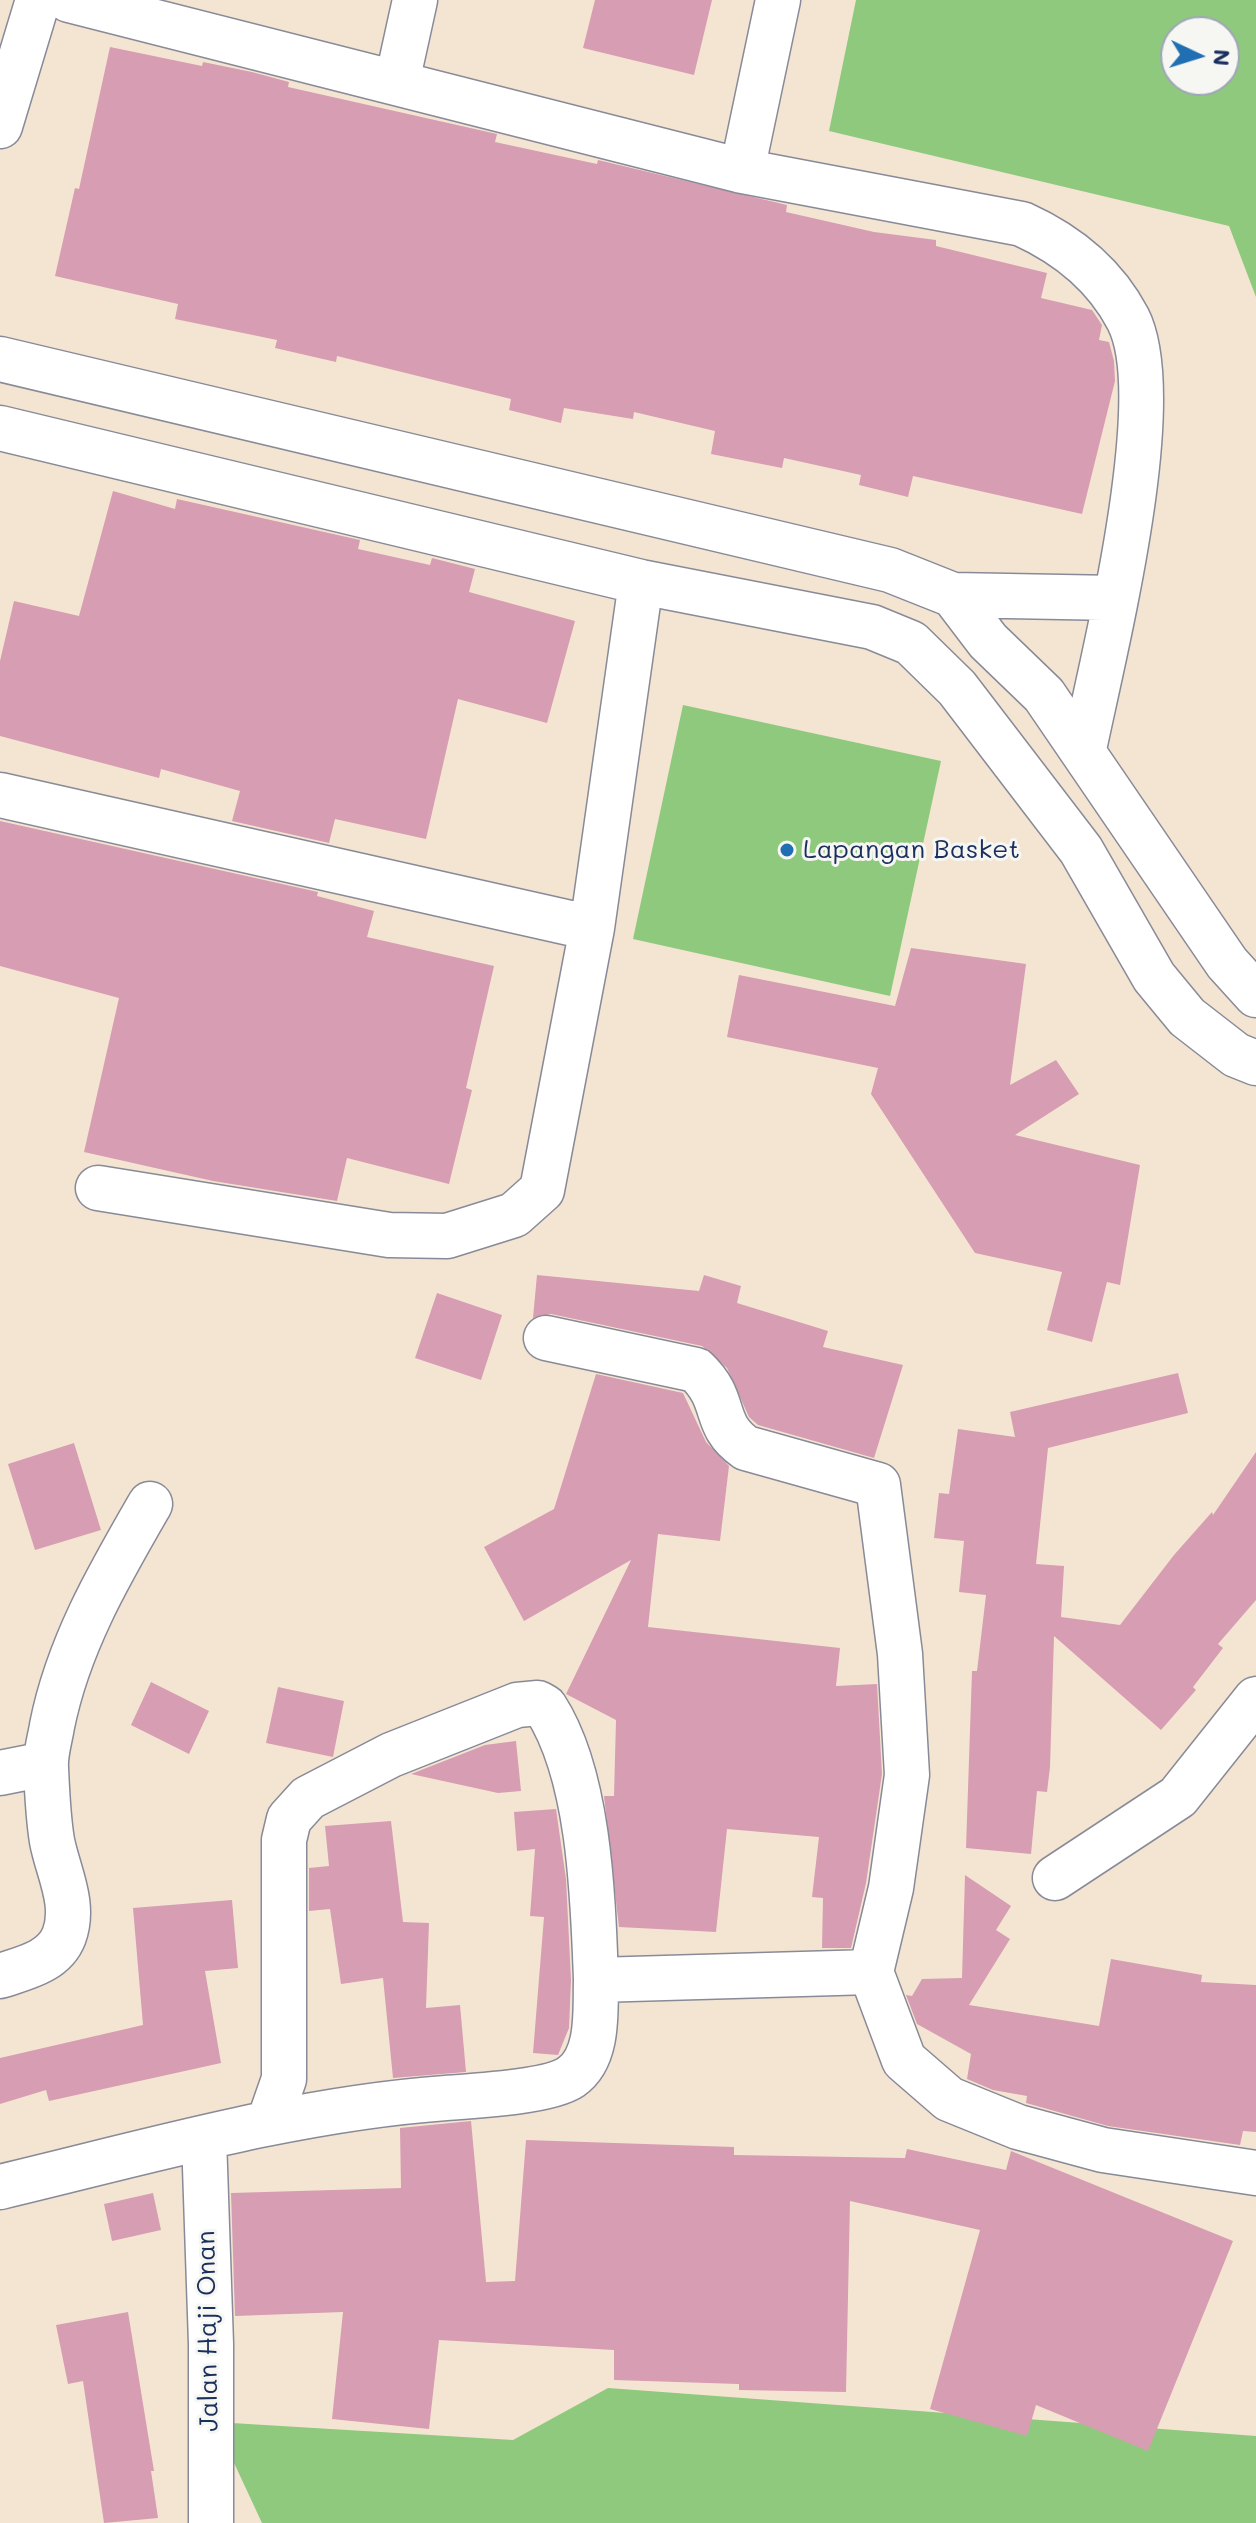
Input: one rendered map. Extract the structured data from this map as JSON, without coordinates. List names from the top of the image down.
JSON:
{
  "streets": {
    "street": ["Jalan Haji Onan"]
  },
  "places": ["Lapangan Basket"],
  "north": "right"
}
